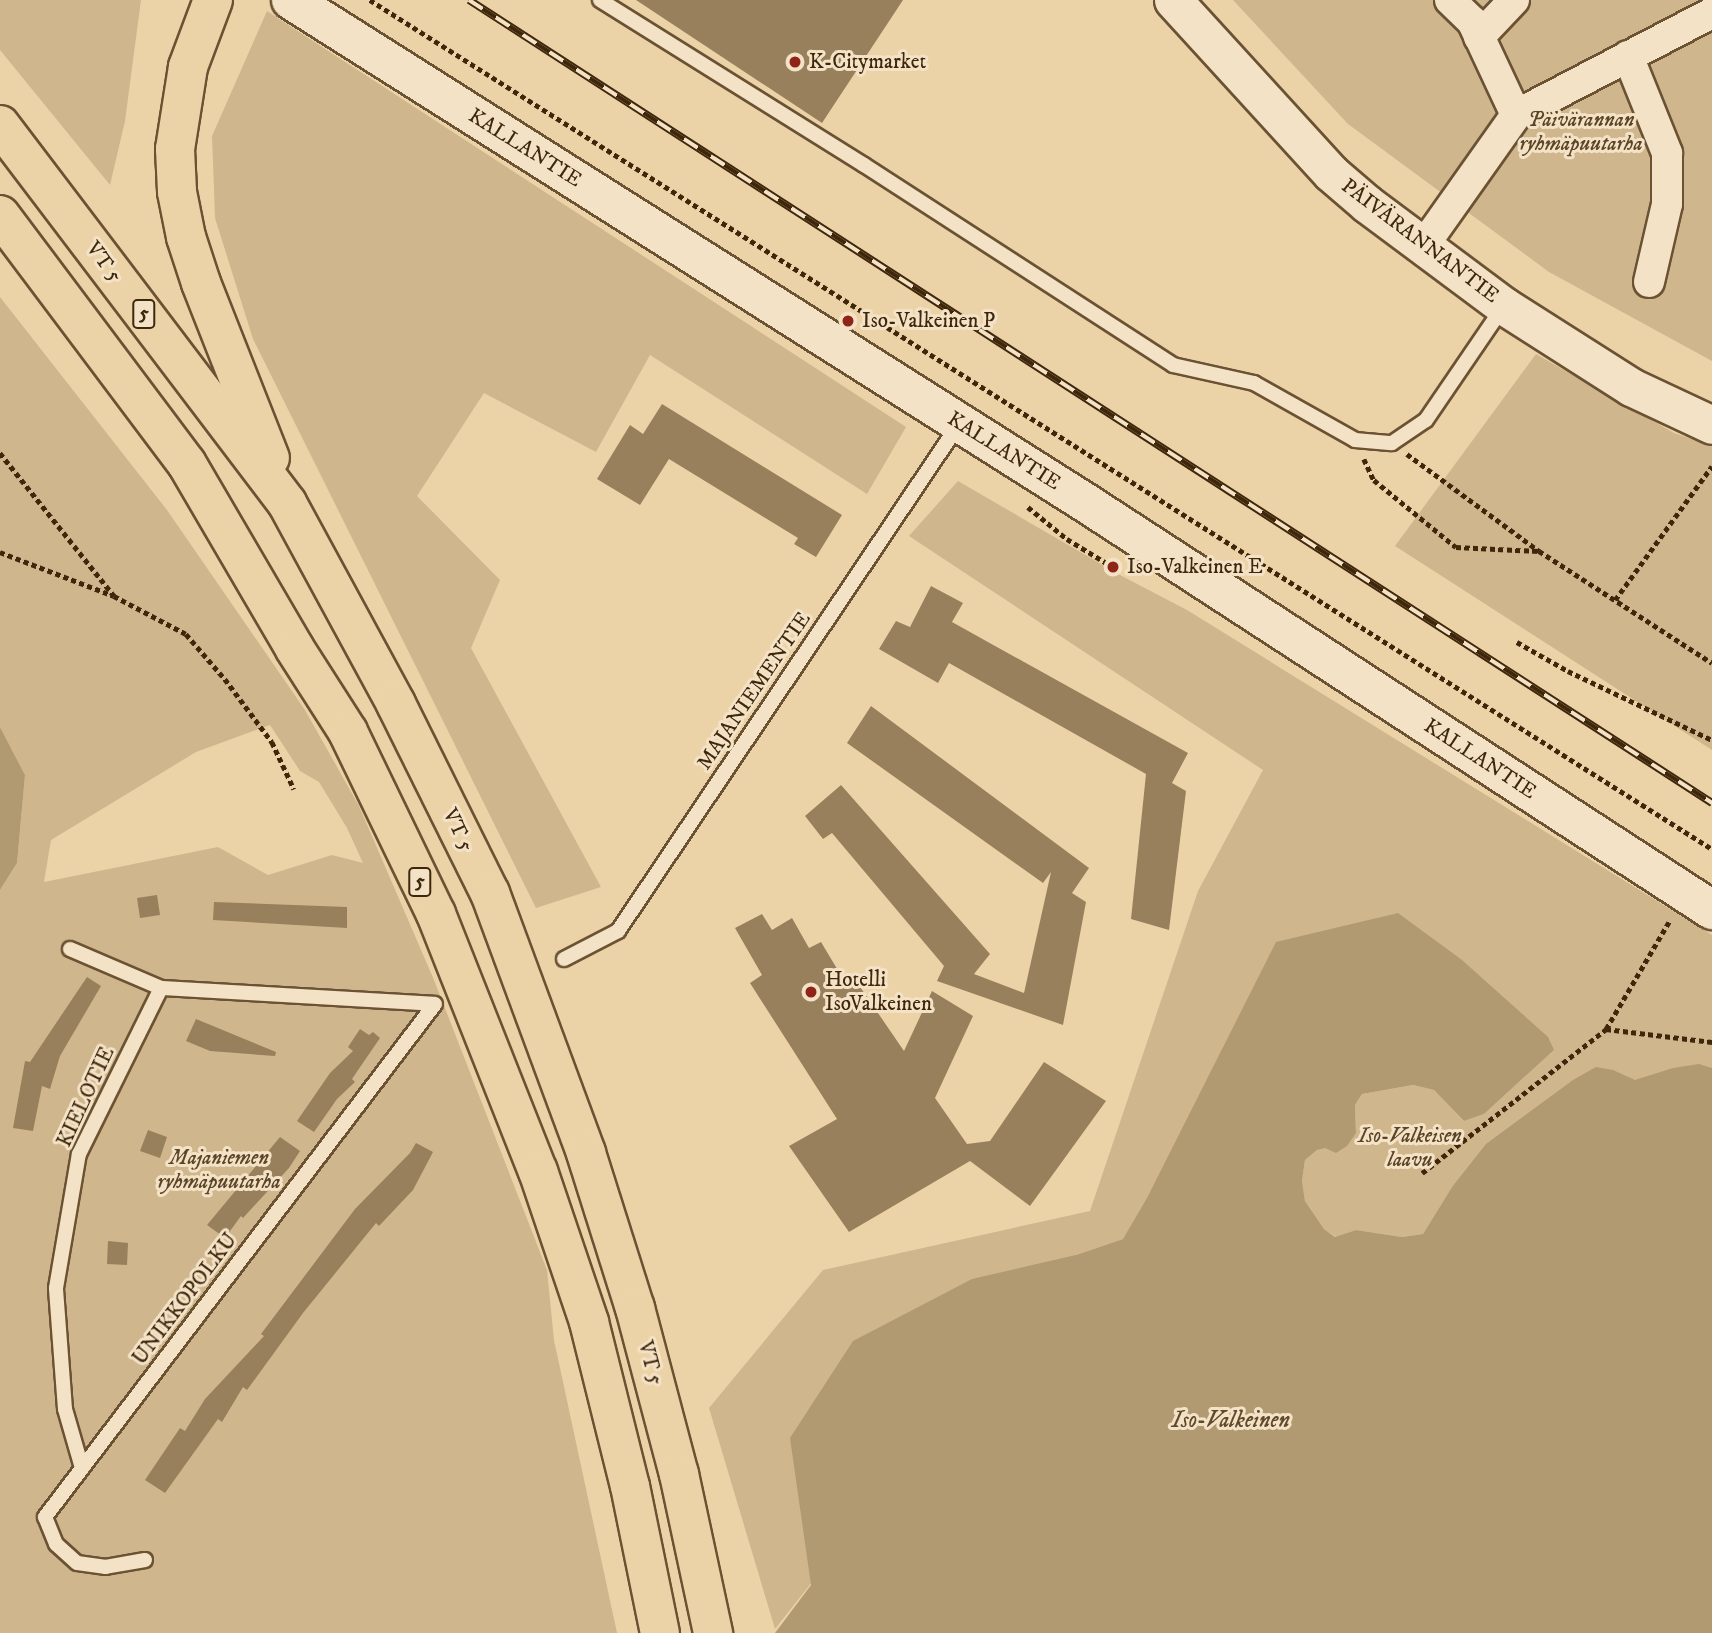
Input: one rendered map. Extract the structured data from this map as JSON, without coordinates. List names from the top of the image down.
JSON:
{
  "streets": {
    "highway": ["VT 5", "5"],
    "main road": ["KALLANTIE"],
    "street": ["PÄIVÄRANNANTIE"],
    "lane": ["MAJANIEMENTIE", "KIELOTIE", "UNIKKOPOLKU"]
  },
  "crossings": [
    ["KALLANTIE", "MAJANIEMENTIE"],
    ["KIELOTIE", "UNIKKOPOLKU"]
  ],
  "water": ["Iso-Valkeinen"],
  "parks": ["Päivärannan ryhmäpuutarha", "Iso-Valkeisen laavu", "Majaniemen ryhmäpuutarha"],
  "places": [
    "K-Citymarket",
    "Iso-Valkeinen P",
    "Iso-Valkeinen E",
    "Hotelli IsoValkeinen"
  ]
}
